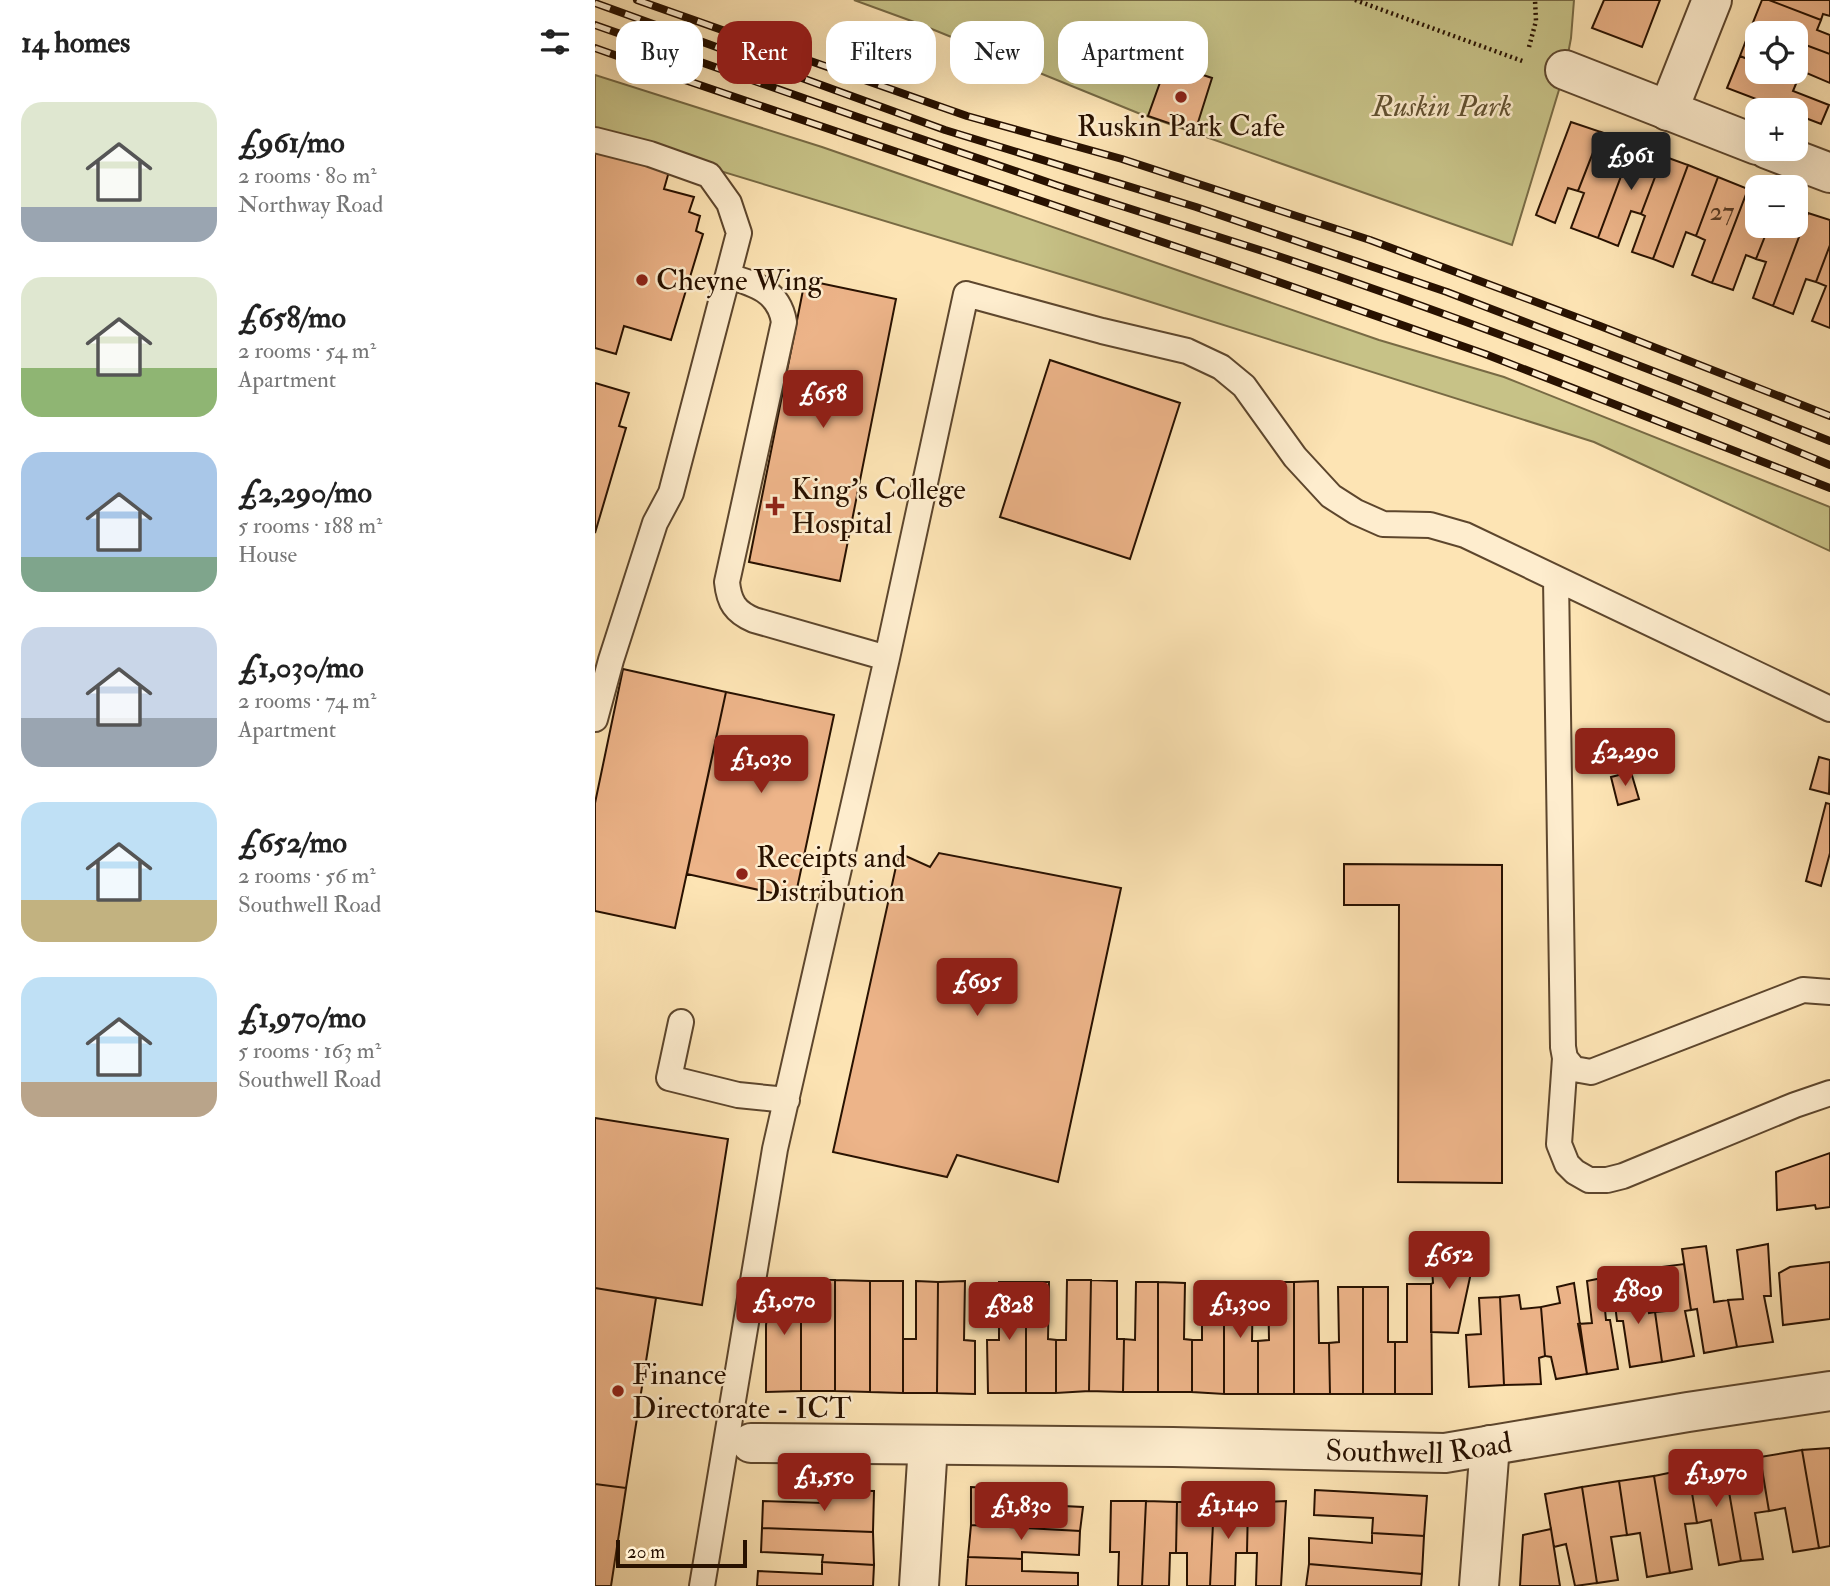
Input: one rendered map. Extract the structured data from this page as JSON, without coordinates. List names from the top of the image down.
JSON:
{
  "streets": {
    "street": ["Southwell Road"]
  },
  "parks": ["Ruskin Park"],
  "places": {
    "other": [
      "Ruskin Park Cafe",
      "Cheyne Wing",
      "Receipts and Distribution",
      "Finance Directorate - ICT"
    ],
    "health": ["King's College Hospital"]
  },
  "house_numbers": ["27"],
  "scale_bar": "20 m",
  "page": {
    "heading": "14 homes",
    "map_buttons": ["+", "−"],
    "chip": [
      "Buy",
      "Rent",
      "Filters",
      "New",
      "Apartment"
    ],
    "list": [
      {
        "name": "£961/mo",
        "note": "2 rooms · 80 m² · Northway Road"
      },
      {
        "name": "£658/mo",
        "note": "2 rooms · 54 m² · Apartment"
      },
      {
        "name": "£2,290/mo",
        "note": "5 rooms · 188 m² · House"
      },
      {
        "name": "£1,030/mo",
        "note": "2 rooms · 74 m² · Apartment"
      },
      {
        "name": "£652/mo",
        "note": "2 rooms · 56 m² · Southwell Road"
      },
      {
        "name": "£1,970/mo",
        "note": "5 rooms · 163 m² · Southwell Road"
      }
    ],
    "price": [
      "£961",
      "£658",
      "£2,290",
      "£1,030",
      "£695",
      "£652",
      "£809",
      "£1,070",
      "£1,300",
      "£828",
      "£1,970",
      "£1,550",
      "£1,140",
      "£1,830"
    ],
    "scale": "20 m"
  }
}
